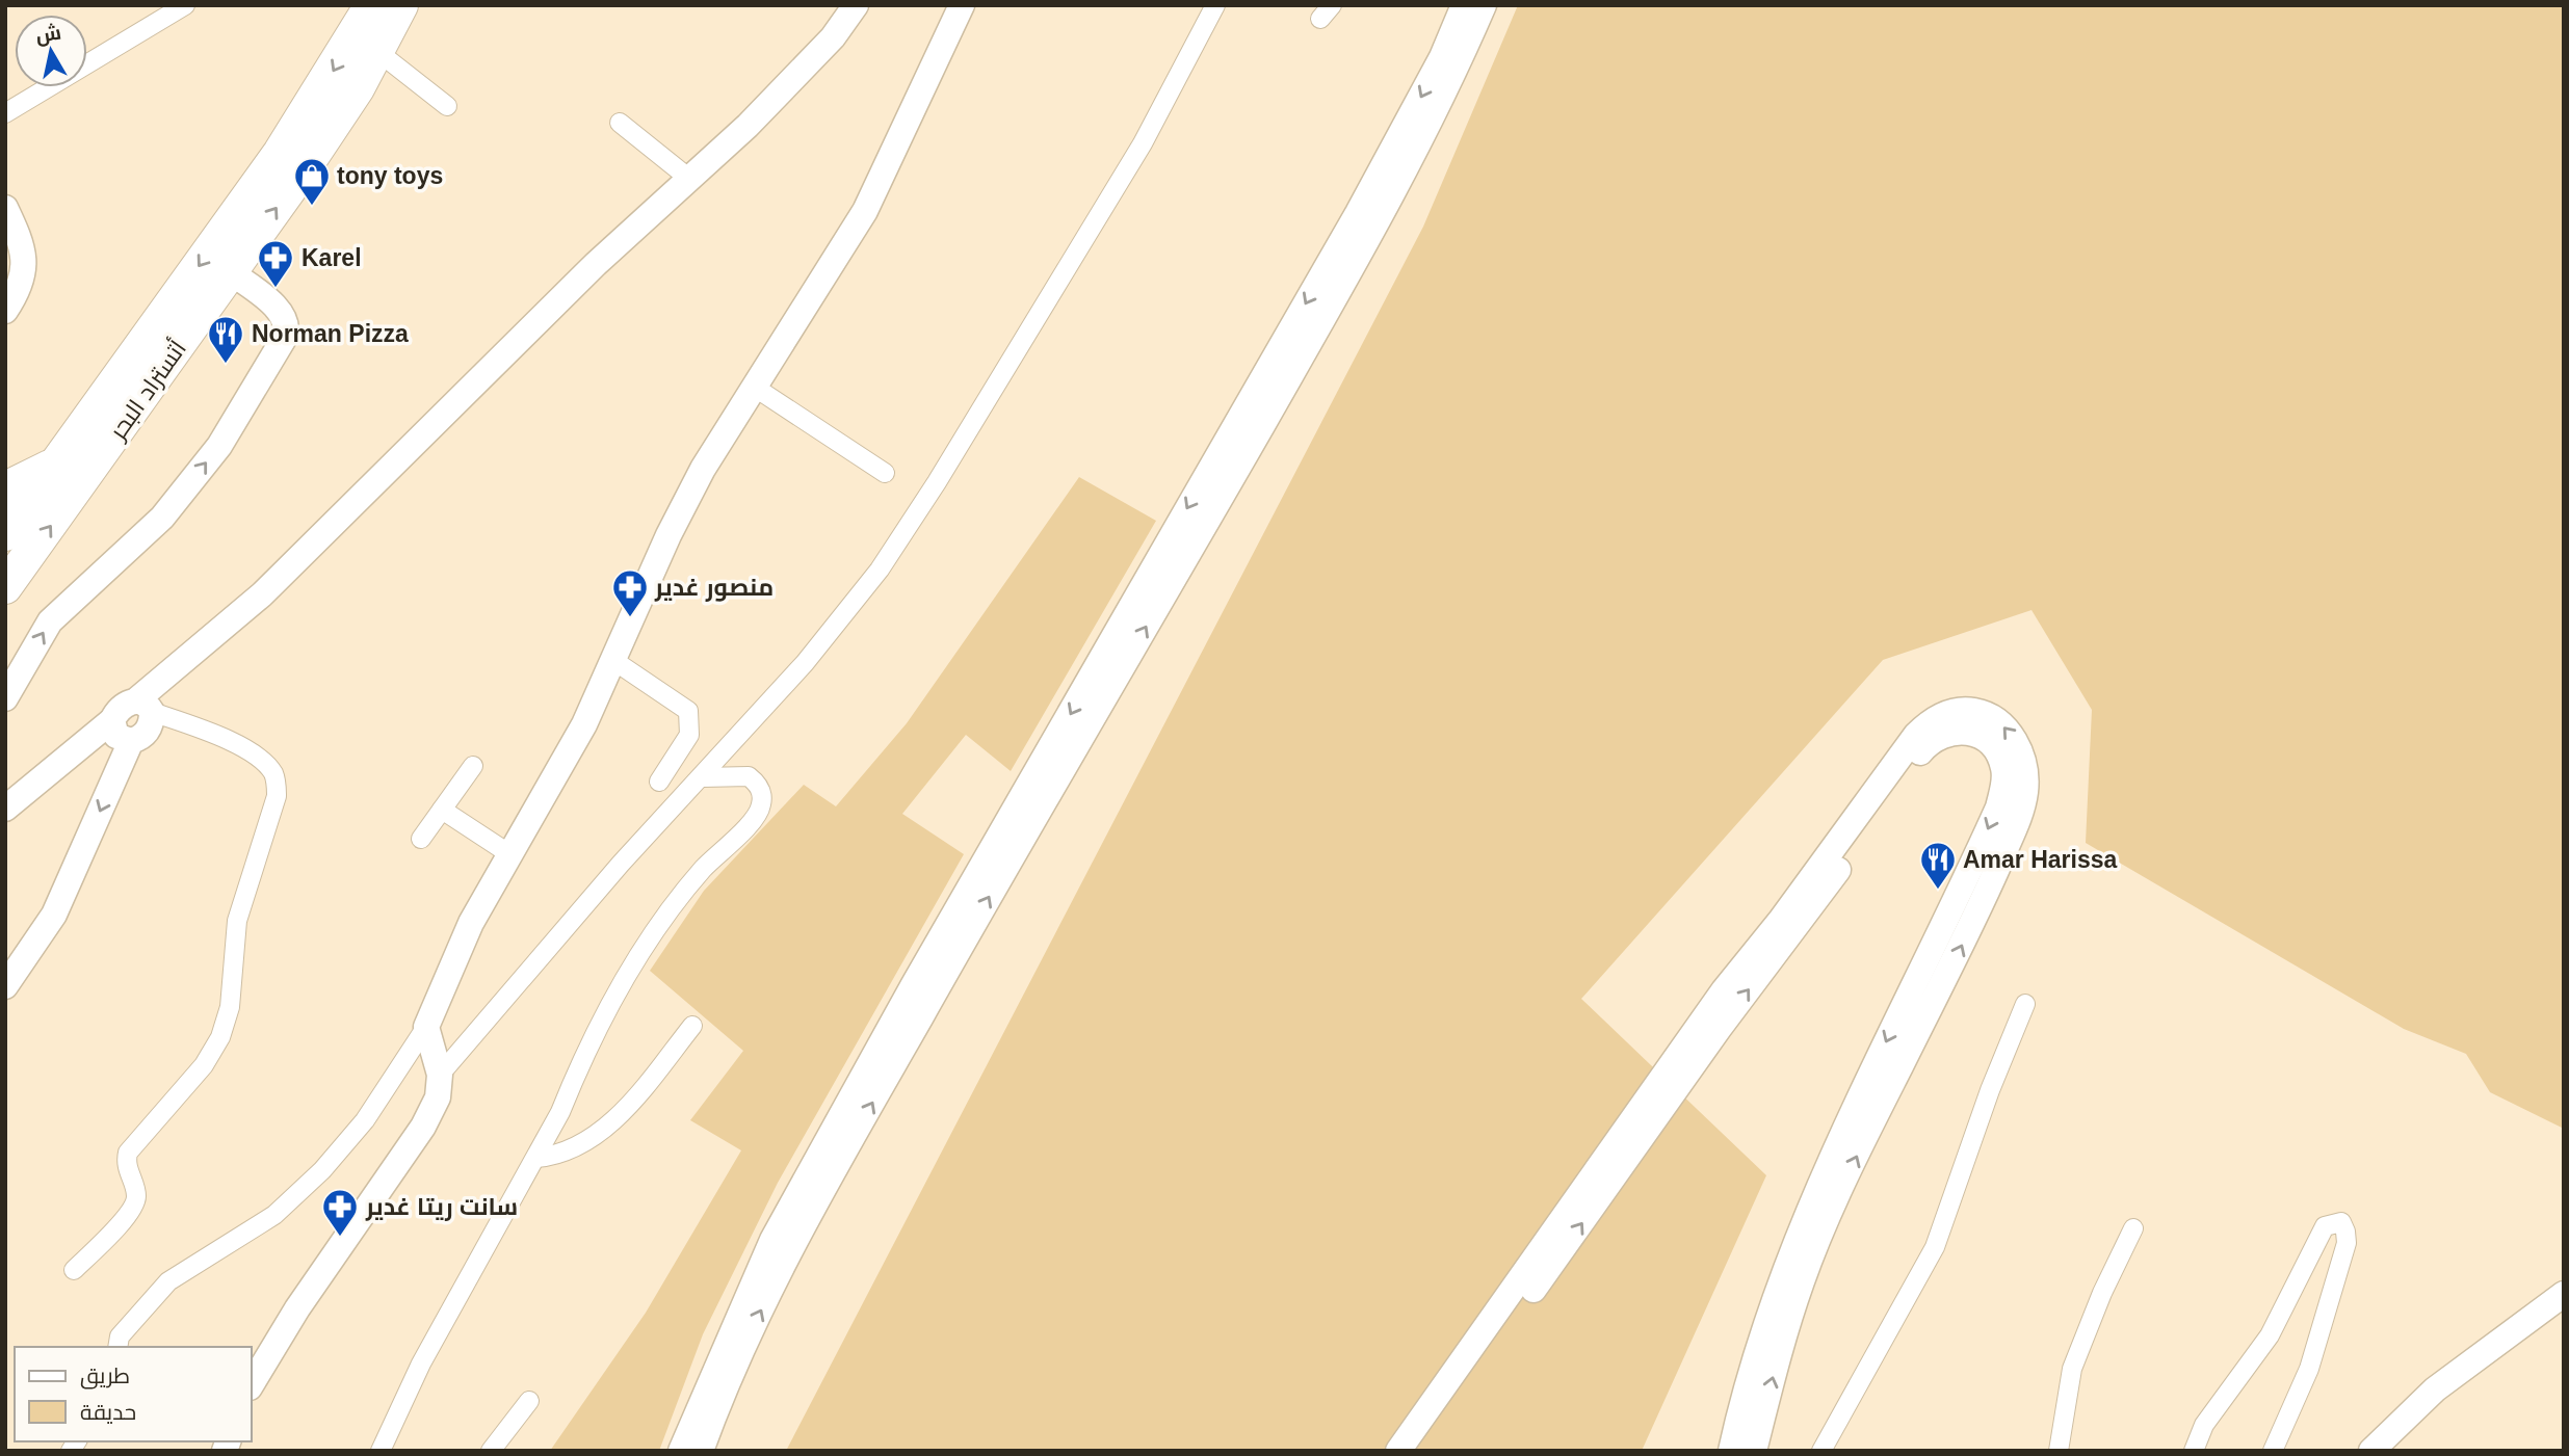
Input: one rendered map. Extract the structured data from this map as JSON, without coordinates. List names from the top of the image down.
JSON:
{
  "streets": {
    "highway": ["أتستراد البحر"]
  },
  "places": {
    "shop": ["tony toys"],
    "pharmacy": ["Karel", "منصور غدير", "سانت ريتا غدير"],
    "restaurant": ["Norman Pizza", "Amar Harissa"]
  },
  "legend": ["طريق", "حديقة"],
  "north": "top"
}
